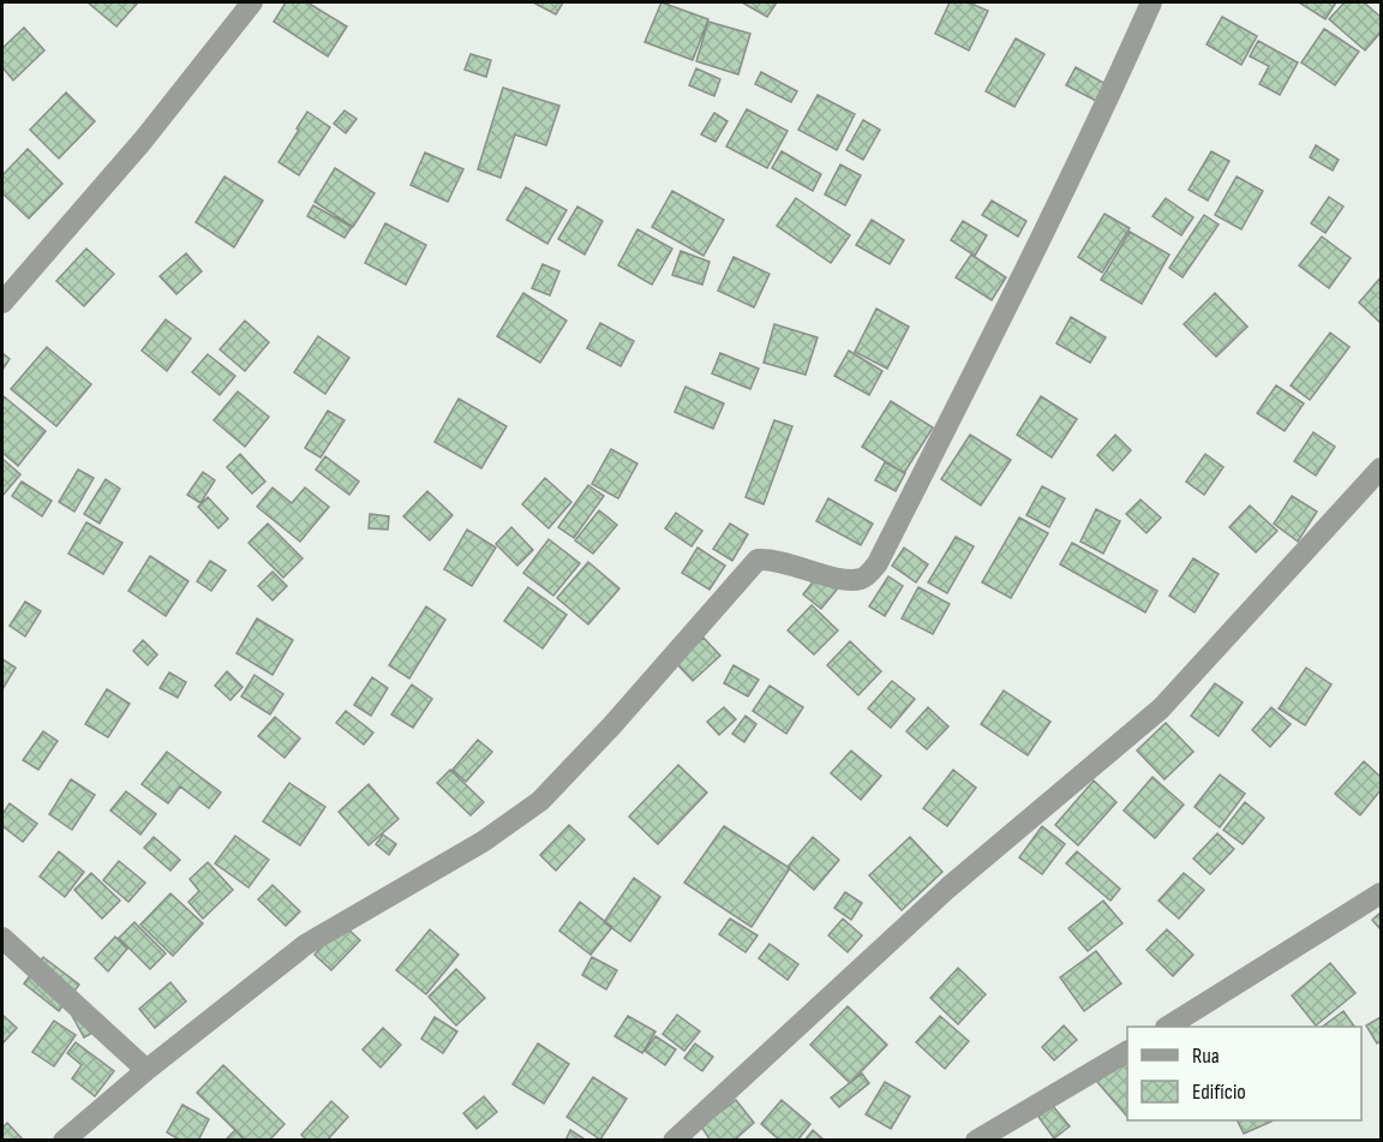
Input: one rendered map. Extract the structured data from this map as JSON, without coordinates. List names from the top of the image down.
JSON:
{
  "legend": ["Rua", "Edifício"]
}
